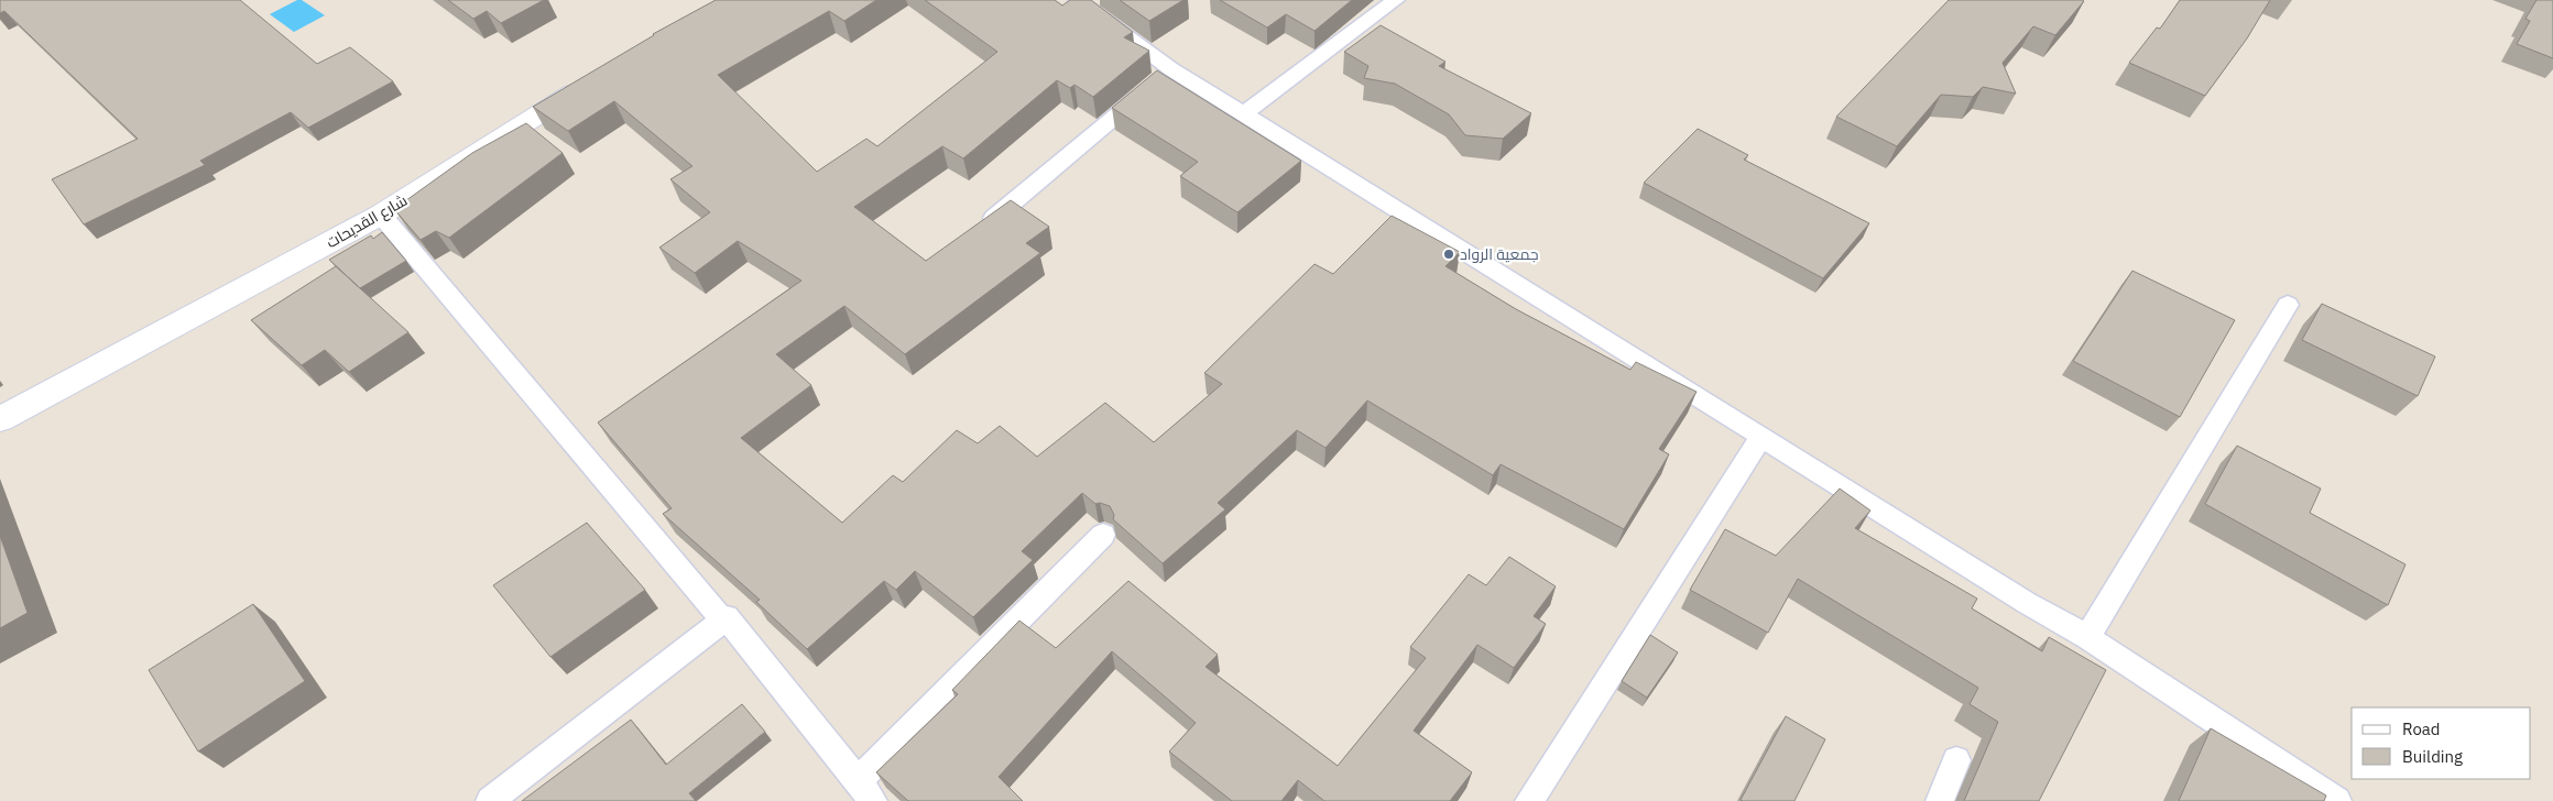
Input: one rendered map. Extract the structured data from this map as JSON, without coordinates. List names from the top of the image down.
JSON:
{
  "streets": {
    "street": ["شارع القديحات"]
  },
  "places": ["جمعية الرواد"],
  "legend": ["Road", "Building"]
}
